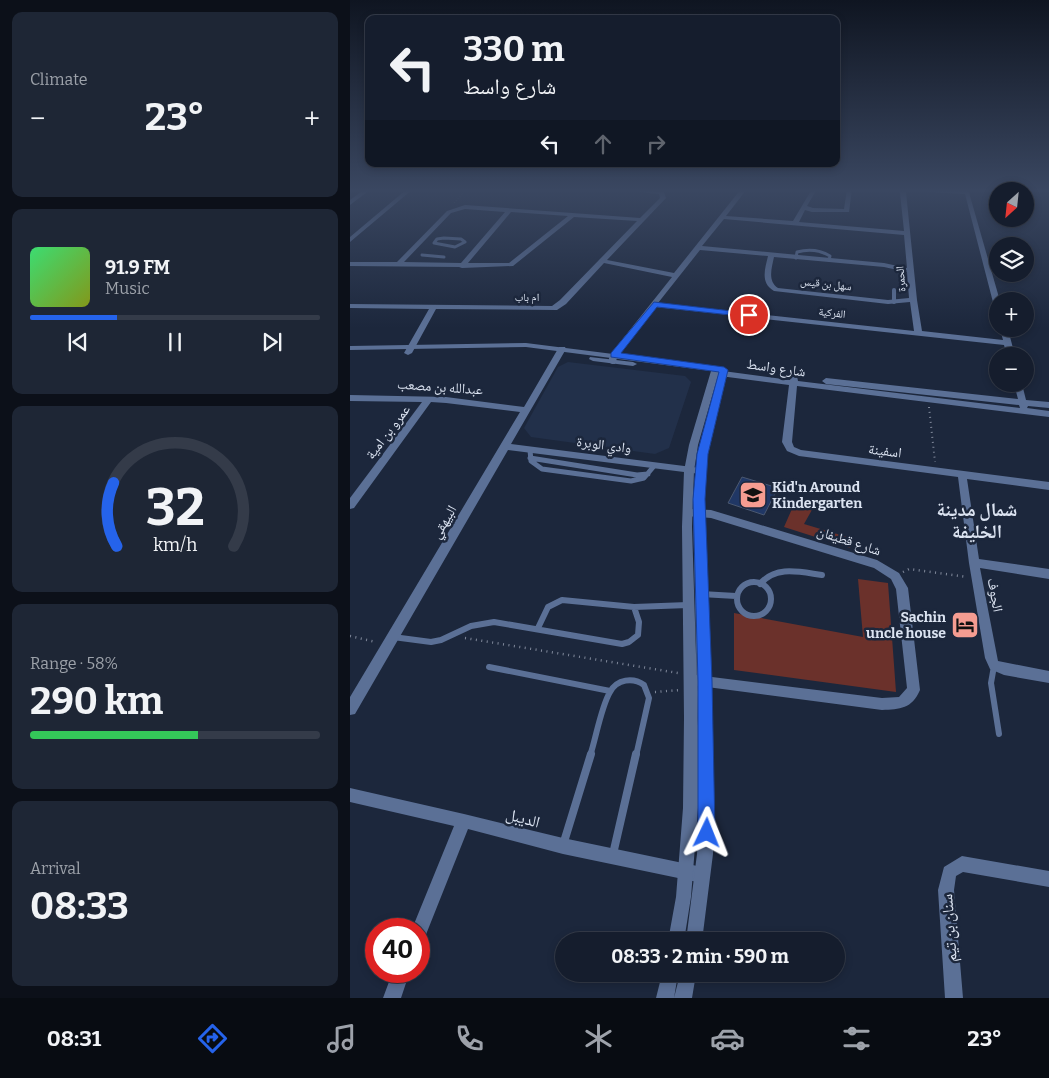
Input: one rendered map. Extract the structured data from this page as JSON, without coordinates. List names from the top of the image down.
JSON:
{
  "streets": {
    "street": [
      "الحمرة",
      "سهل بن قيس",
      "ام باب",
      "الفركية",
      "شارع واسط",
      "عبدالله بن مصعب",
      "عمرو بن امية",
      "وادي الوبرة",
      "اسفينة",
      "البيهقي",
      "شارع قطيفان",
      "الجوف",
      "الديبل",
      "سنان بن تيم"
    ]
  },
  "crossings": [
    ["الحمرة", "سهل بن قيس"],
    ["الحمرة", "الفركية"],
    ["شارع واسط", "اسفينة"],
    ["شارع واسط", "البيهقي"],
    ["عبدالله بن مصعب", "عمرو بن امية"],
    ["عبدالله بن مصعب", "البيهقي"],
    ["وادي الوبرة", "البيهقي"],
    ["اسفينة", "الجوف"]
  ],
  "districts": ["شمال مدينة الخليفة"],
  "places": {
    "school or university": ["Kid'n Around Kindergarten"],
    "hotel": ["Sachin uncle house"]
  },
  "north": "bottom left",
  "page": {
    "tile": [
      "Climate",
      ["Range · 58%", "290 km"],
      ["Arrival", "08:33"]
    ],
    "turn": ["330 m", "شارع واسط"],
    "heat": ["−", "23°", "+"],
    "map_buttons": ["+", "−"],
    "song": ["91.9 FM", "Music"],
    "limit": "40",
    "trip": "08:33 · 2 min · 590 m",
    "tabs": ["08:31", "23°"],
    "gauge": ["32", "km/h"]
  }
}
